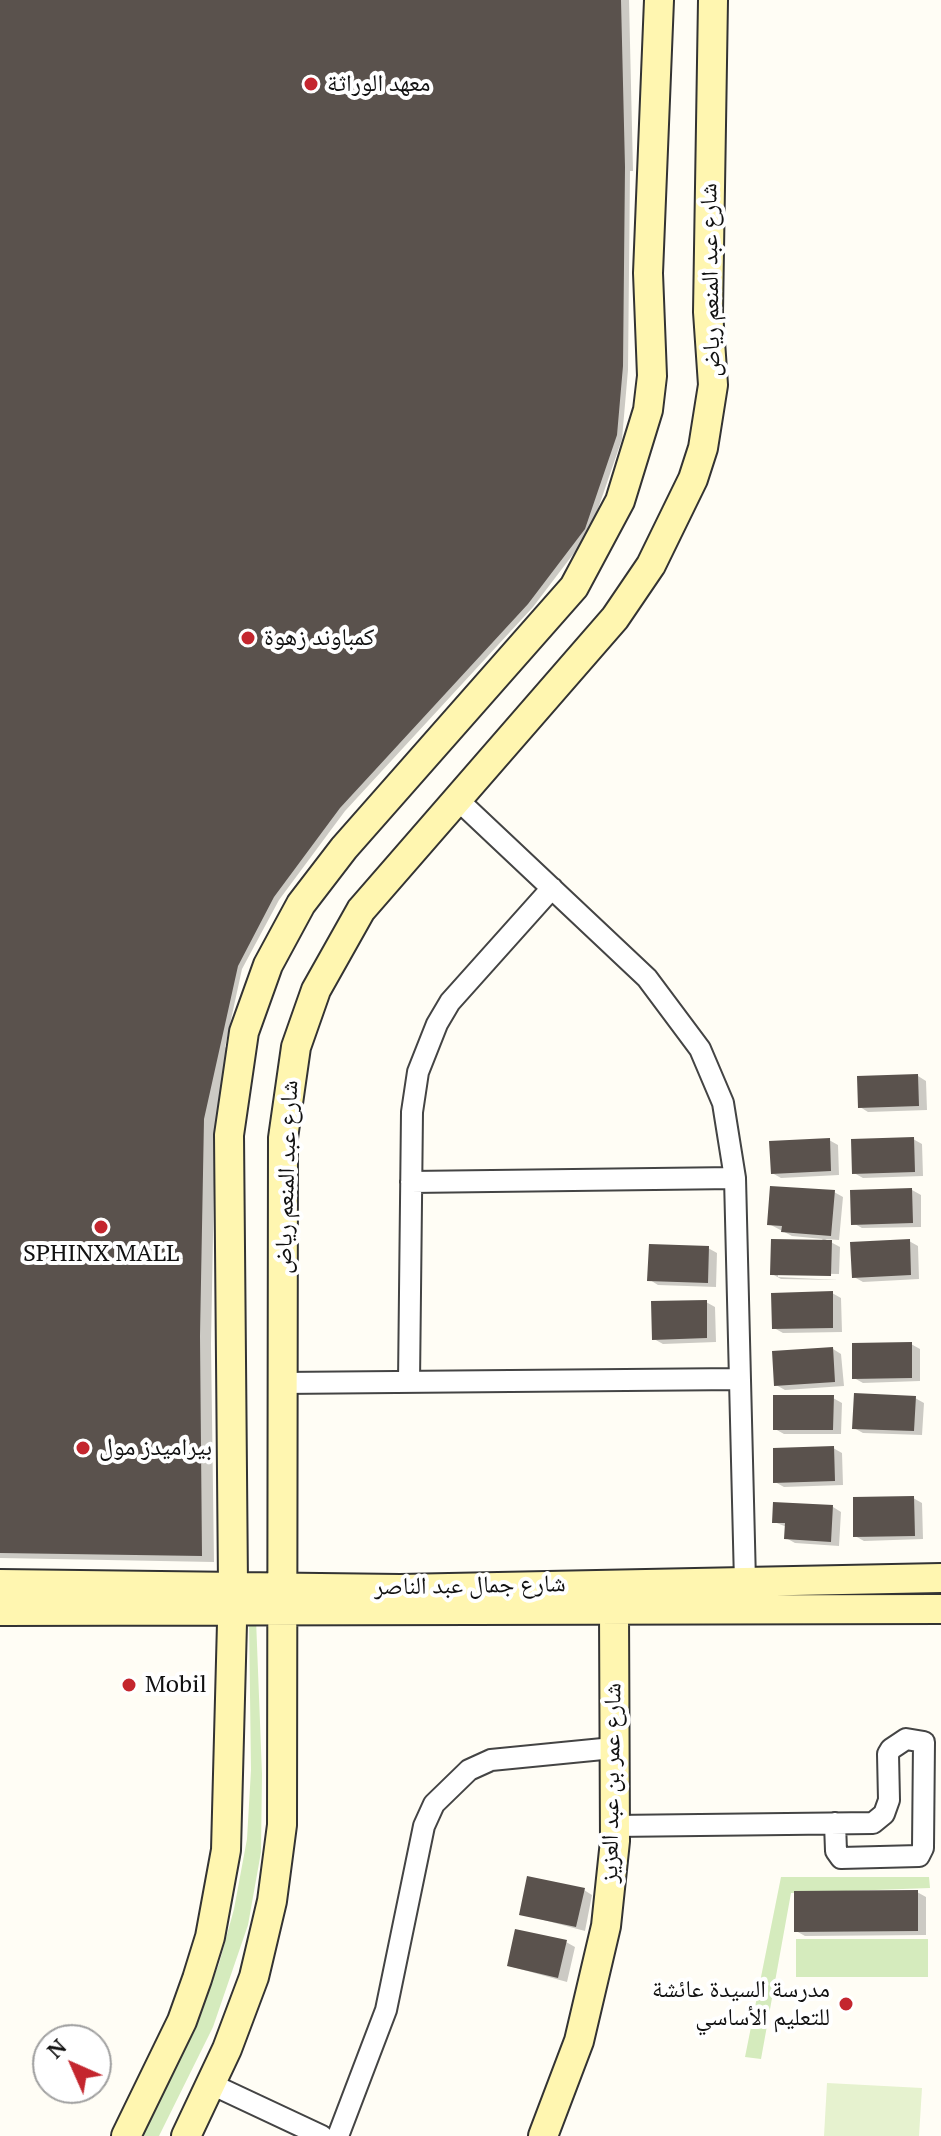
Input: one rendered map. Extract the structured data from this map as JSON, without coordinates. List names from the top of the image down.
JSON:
{
  "streets": {
    "street": ["شارع عبد المنعم رياض", "شارع جمال عبد الناصر", "شارع عمر بن عبد العزيز"]
  },
  "crossings": [
    ["شارع عبد المنعم رياض", "شارع جمال عبد الناصر"],
    ["شارع جمال عبد الناصر", "شارع عمر بن عبد العزيز"]
  ],
  "places": [
    "معهد الوراثة",
    "كمباوند زهوة",
    "SPHINX MALL",
    "بيراميدز مول",
    "Mobil",
    "مدرسة السيدة عائشة للتعليم الأساسي"
  ],
  "north": "top left"
}
